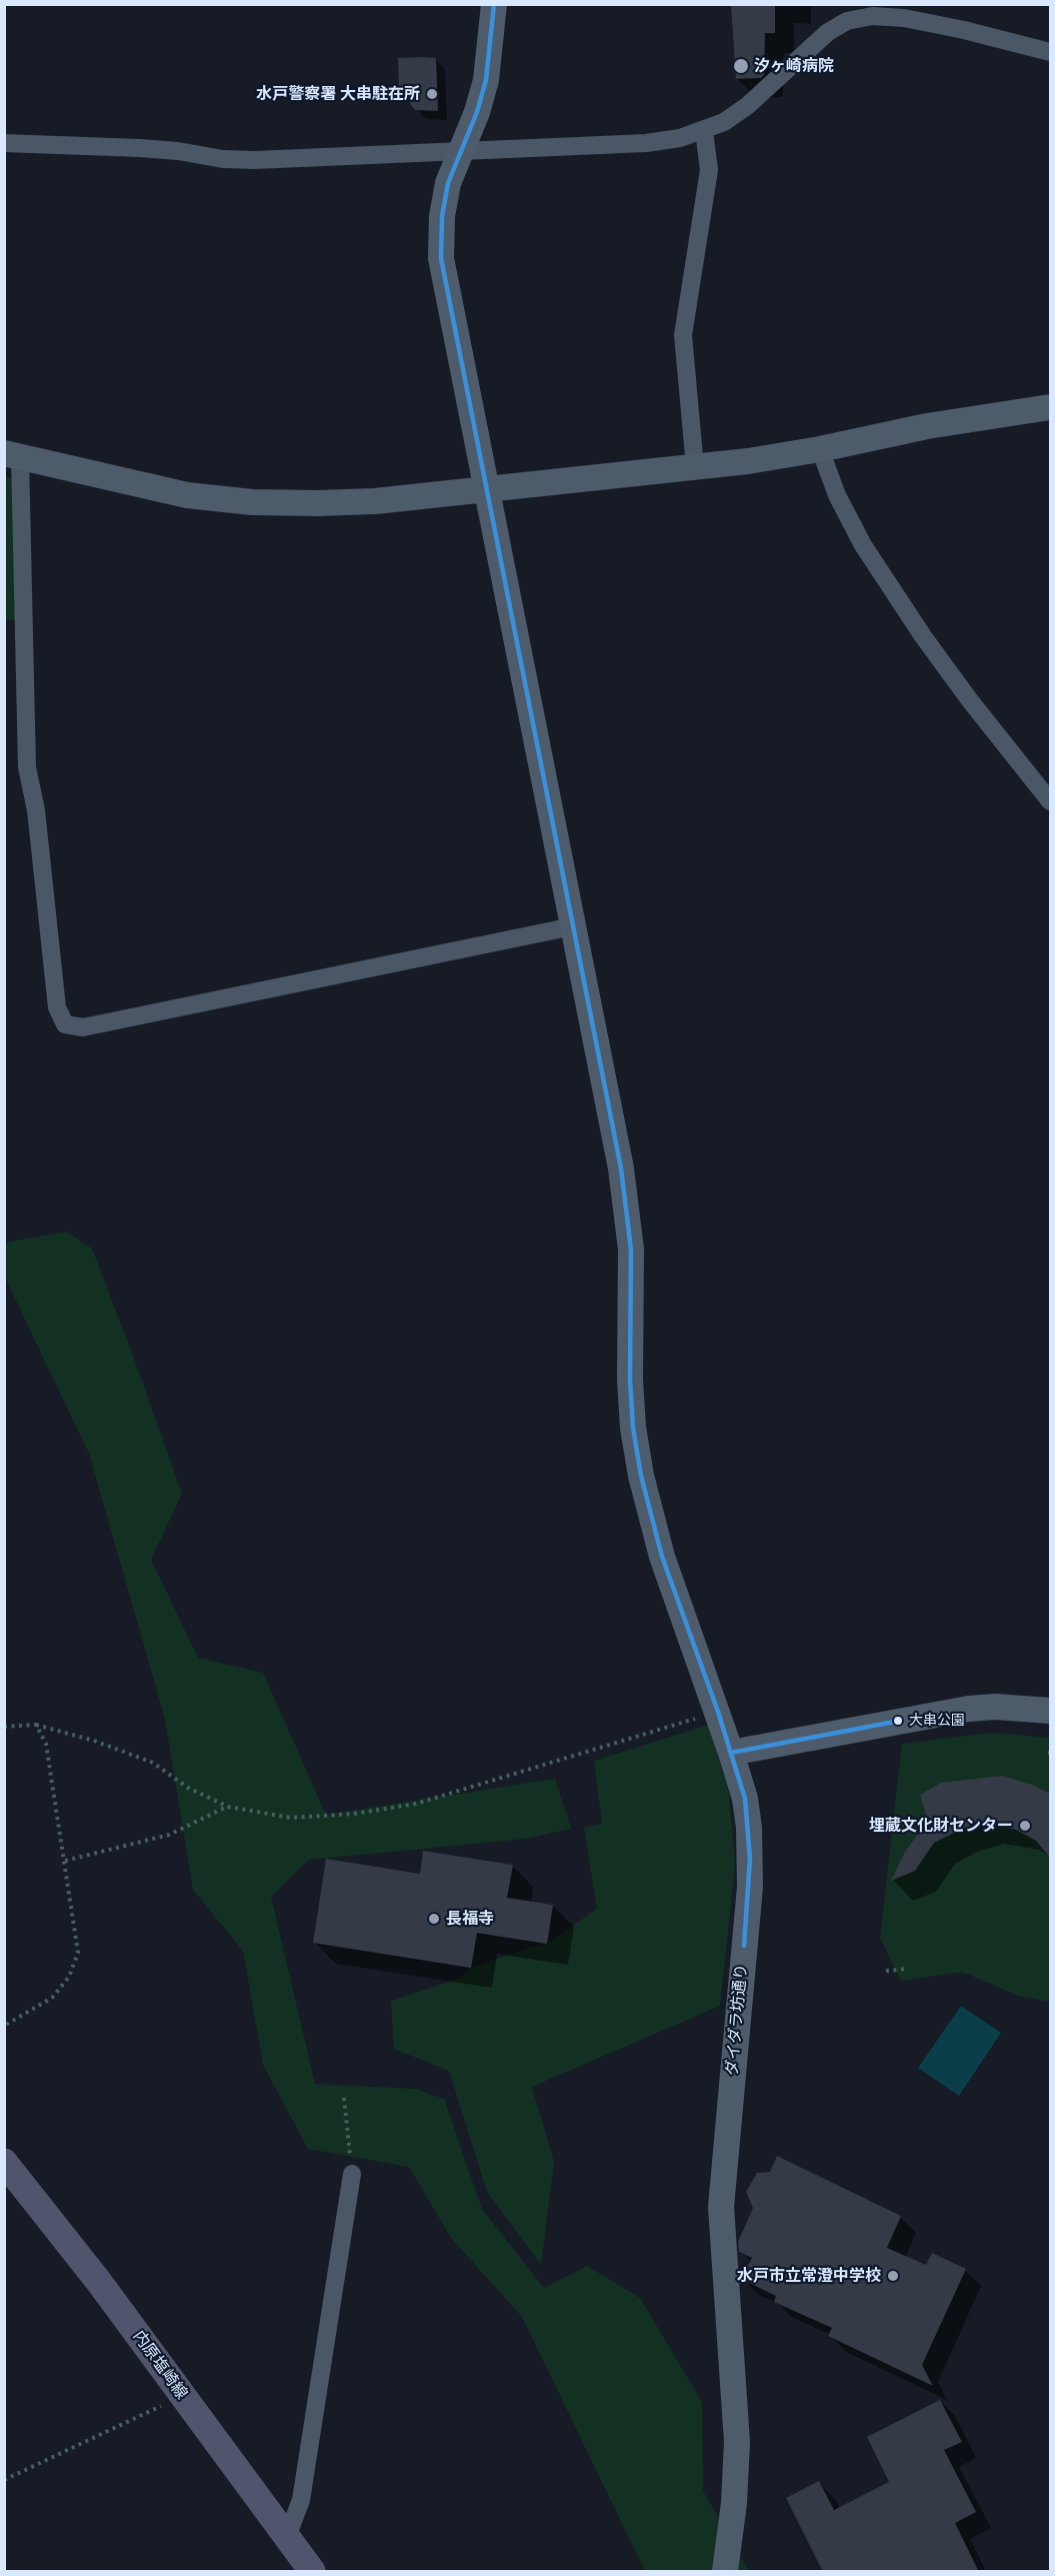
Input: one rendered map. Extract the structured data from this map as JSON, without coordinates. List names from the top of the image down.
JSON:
{
  "streets": {
    "main road": ["内原塩崎線"],
    "street": ["ダイダラ坊通り"]
  },
  "places": [
    "汐ヶ崎病院",
    "水戸警察署 大串駐在所",
    "大串公園",
    "埋蔵文化財センター",
    "長福寺",
    "水戸市立常澄中学校"
  ]
}
